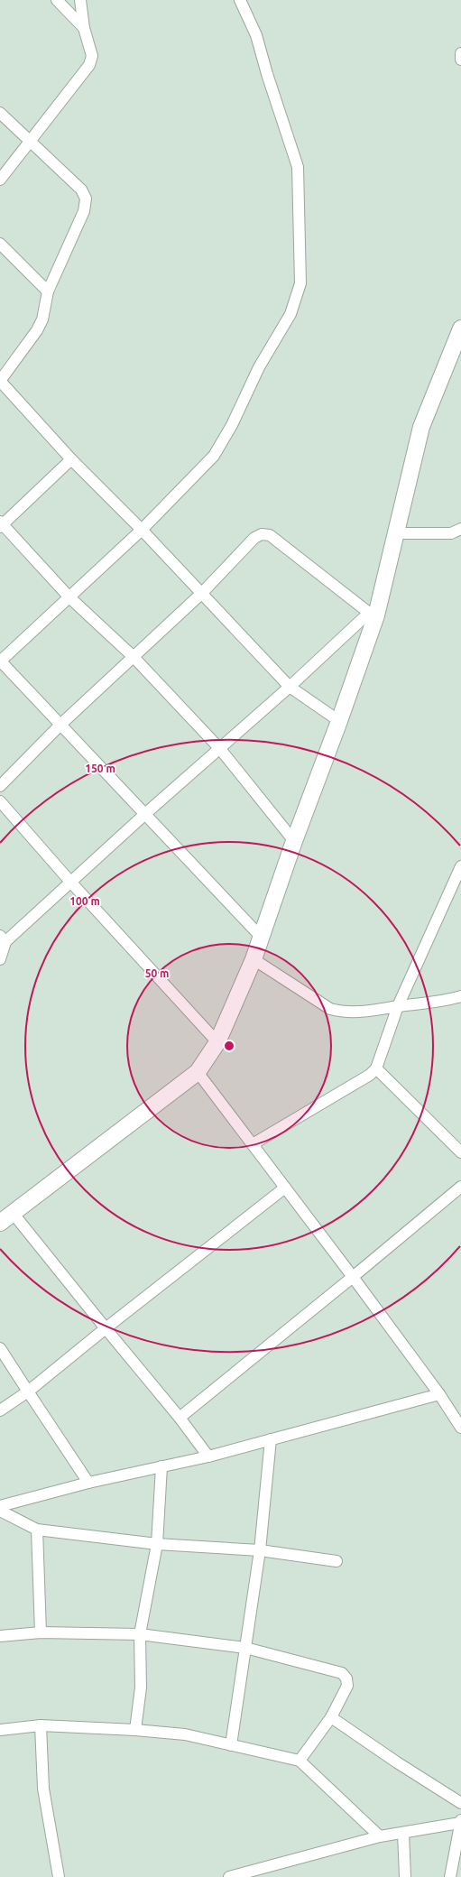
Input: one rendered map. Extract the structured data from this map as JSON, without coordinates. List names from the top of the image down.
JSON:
{
  "rings": ["150 m", "100 m", "50 m"]
}
